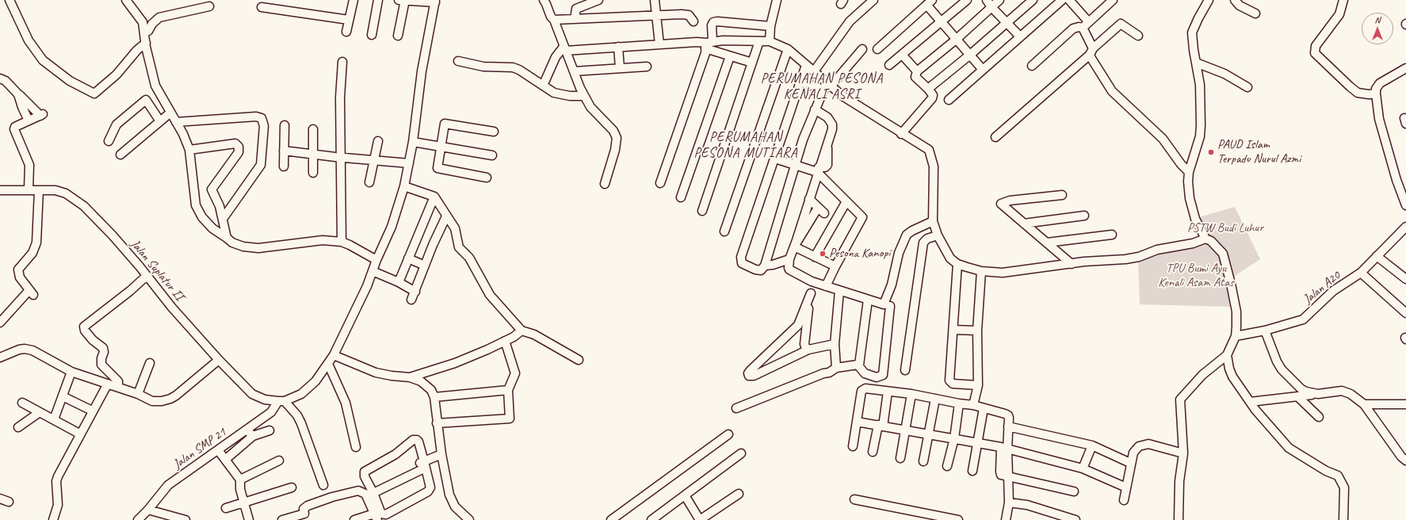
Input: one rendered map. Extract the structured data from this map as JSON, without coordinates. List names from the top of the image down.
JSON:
{
  "streets": {
    "street": ["Jalan Suplatur II", "Jalan A20", "Jalan SMP 21"]
  },
  "crossings": [
    ["Jalan Suplatur II", "Jalan SMP 21"]
  ],
  "districts": ["PERUMAHAN PESONA KENALI ASRI", "PERUMAHAN PESONA MUTIARA"],
  "parks": ["PSTW Budi Luhur", "TPU Bumi Ayu Kenali Asam Atas"],
  "places": ["PAUD Islam Terpadu Nurul Azmi", "Pesona Kanopi"],
  "north": "top"
}
